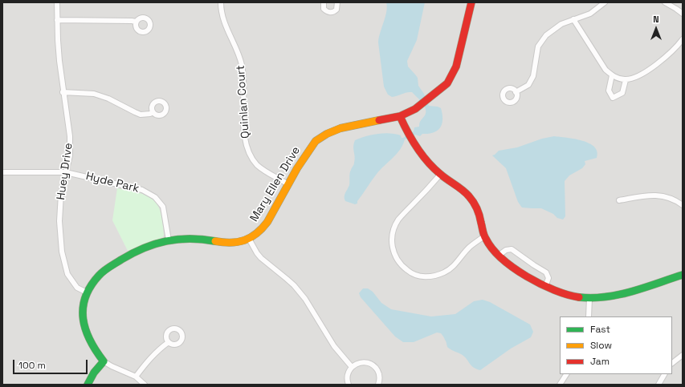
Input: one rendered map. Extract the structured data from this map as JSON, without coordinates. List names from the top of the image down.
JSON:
{
  "streets": {
    "street": [
      "Quinlan Court",
      "Huey Drive",
      "Hyde Park",
      "Mary Ellen Drive"
    ]
  },
  "crossings": [
    ["Quinlan Court", "Mary Ellen Drive"],
    ["Huey Drive", "Hyde Park"],
    ["Huey Drive", "Mary Ellen Drive"],
    ["Hyde Park", "Mary Ellen Drive"]
  ],
  "legend": ["Fast", "Slow", "Jam"],
  "scale_bar": "100 m",
  "north": "top"
}
